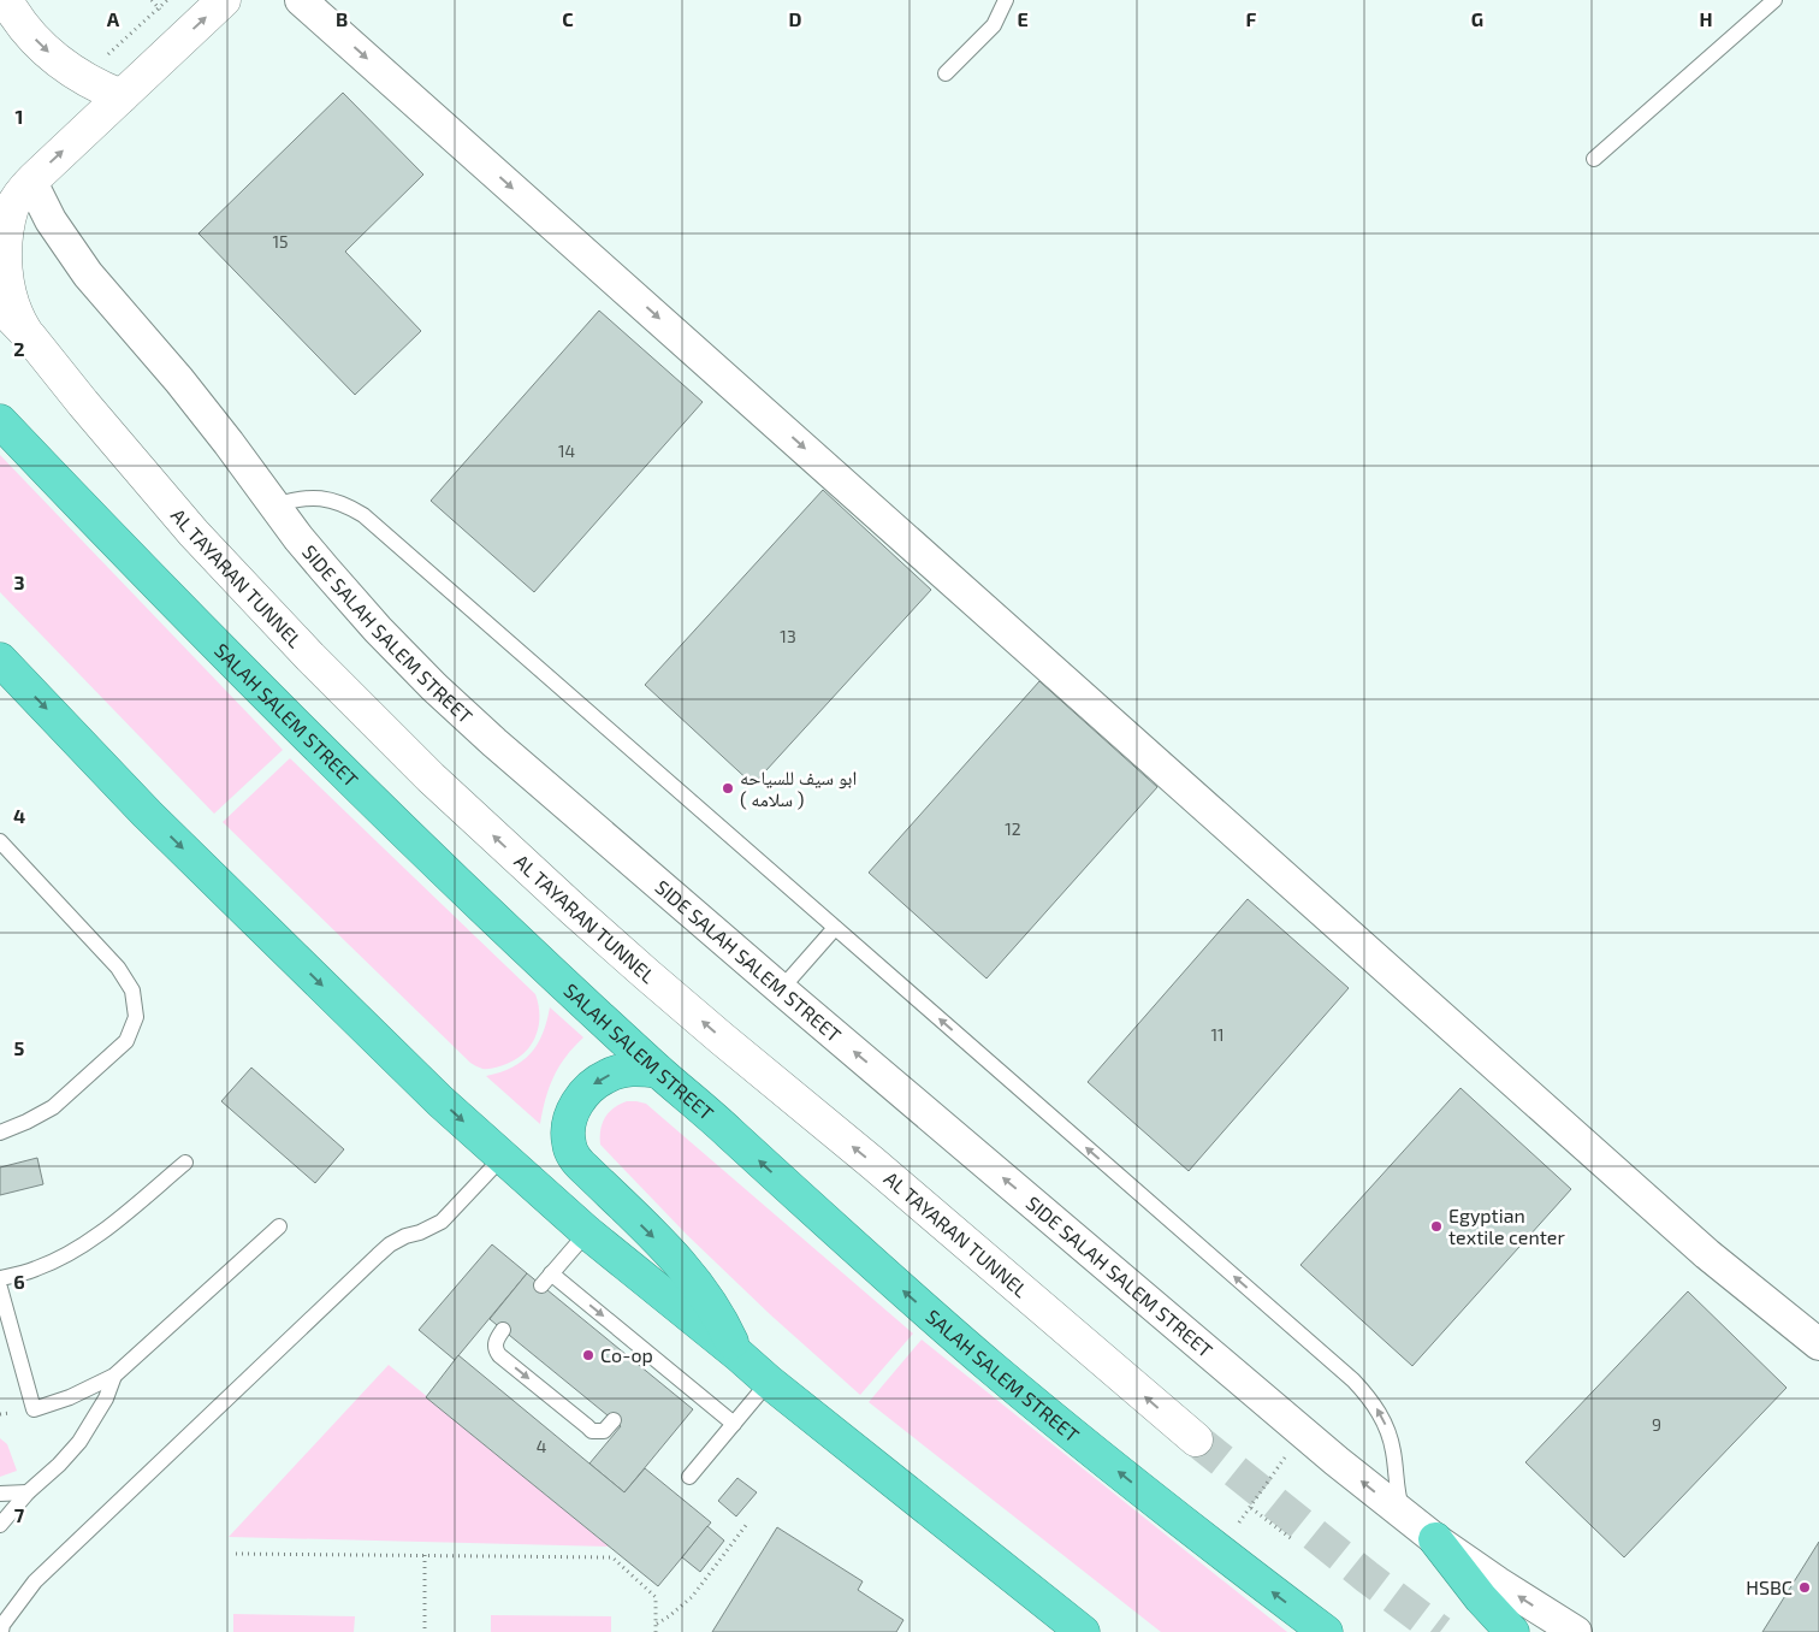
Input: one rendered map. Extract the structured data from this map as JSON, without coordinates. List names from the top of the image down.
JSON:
{
  "streets": {
    "highway": ["SALAH SALEM STREET"],
    "main road": ["AL TAYARAN TUNNEL"],
    "street": ["SIDE SALAH SALEM STREET"]
  },
  "one_way": ["AL TAYARAN TUNNEL", "SIDE SALAH SALEM STREET"],
  "places": [
    "ابو سيف للسياحه ( سلامه )",
    "Egyptian textile center",
    "Co-op",
    "HSBC"
  ],
  "house_numbers": [
    "15",
    "14",
    "13",
    "12",
    "11",
    "9",
    "4"
  ],
  "grid": {
    "columns": [
      "A",
      "B",
      "C",
      "D",
      "E",
      "F",
      "G",
      "H"
    ],
    "rows": [
      "1",
      "2",
      "3",
      "4",
      "5",
      "6",
      "7"
    ]
  }
}
